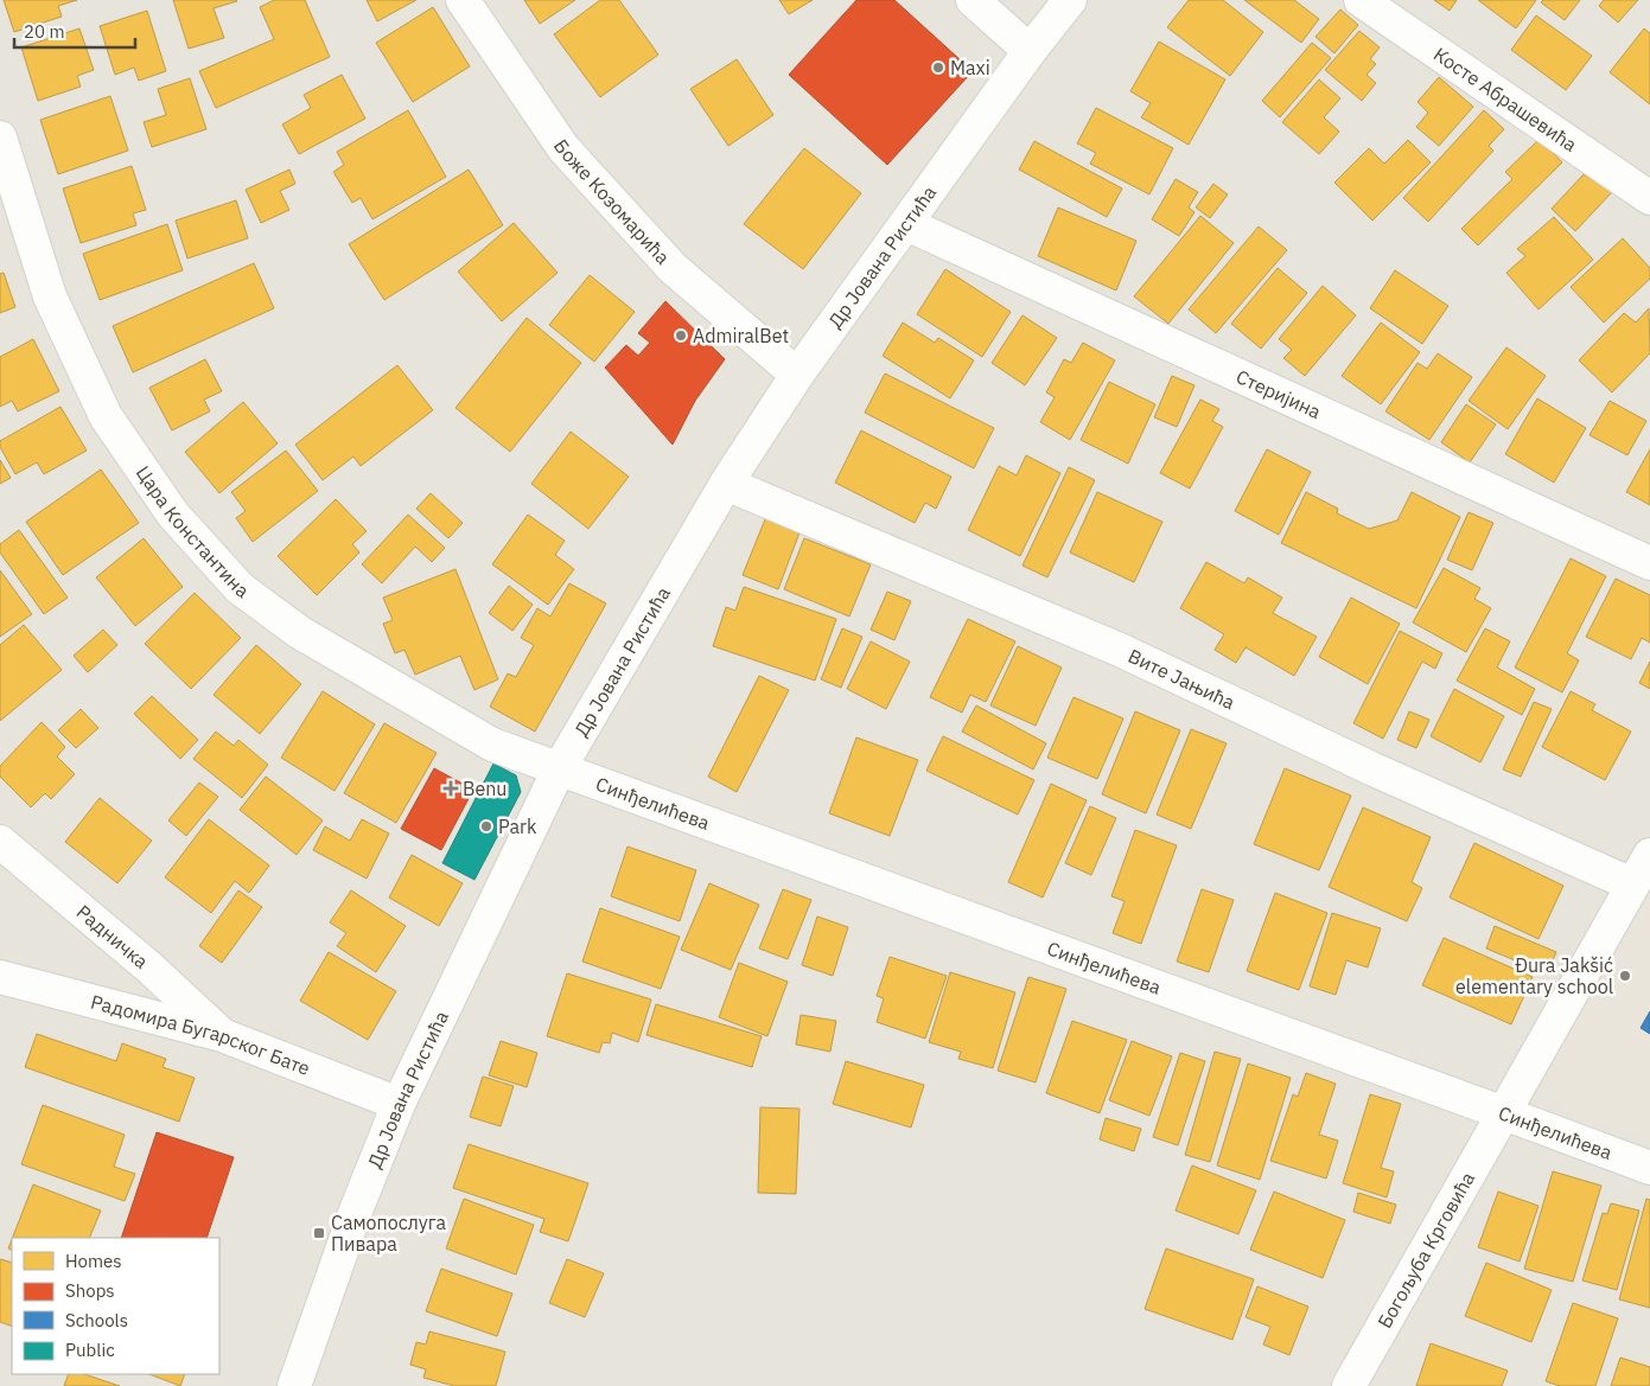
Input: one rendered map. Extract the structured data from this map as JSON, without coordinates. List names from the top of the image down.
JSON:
{
  "streets": {
    "street": [
      "Косте Абрашевића",
      "Боже Козомарића",
      "Др Јована Ристића",
      "Стеријина",
      "Цара Константина",
      "Вите Јањића",
      "Синђелићева",
      "Радничка",
      "Радомира Бугарског Бате",
      "Богољуба Крговића"
    ]
  },
  "crossings": [
    ["Боже Козомарића", "Др Јована Ристића"],
    ["Др Јована Ристића", "Стеријина"],
    ["Др Јована Ристића", "Цара Константина"],
    ["Др Јована Ристића", "Вите Јањића"],
    ["Др Јована Ристића", "Синђелићева"],
    ["Др Јована Ристића", "Радомира Бугарског Бате"],
    ["Цара Константина", "Синђелићева"],
    ["Вите Јањића", "Богољуба Крговића"],
    ["Синђелићева", "Богољуба Крговића"],
    ["Радничка", "Радомира Бугарског Бате"]
  ],
  "places": {
    "other": [
      "Maxi",
      "AdmiralBet",
      "Park",
      "Đura Jakšić elementary school"
    ],
    "health": ["Benu"],
    "transit": ["Самопослуга Пивара"]
  },
  "legend": [
    "Homes",
    "Shops",
    "Schools",
    "Public"
  ],
  "scale_bar": "20 m"
}
